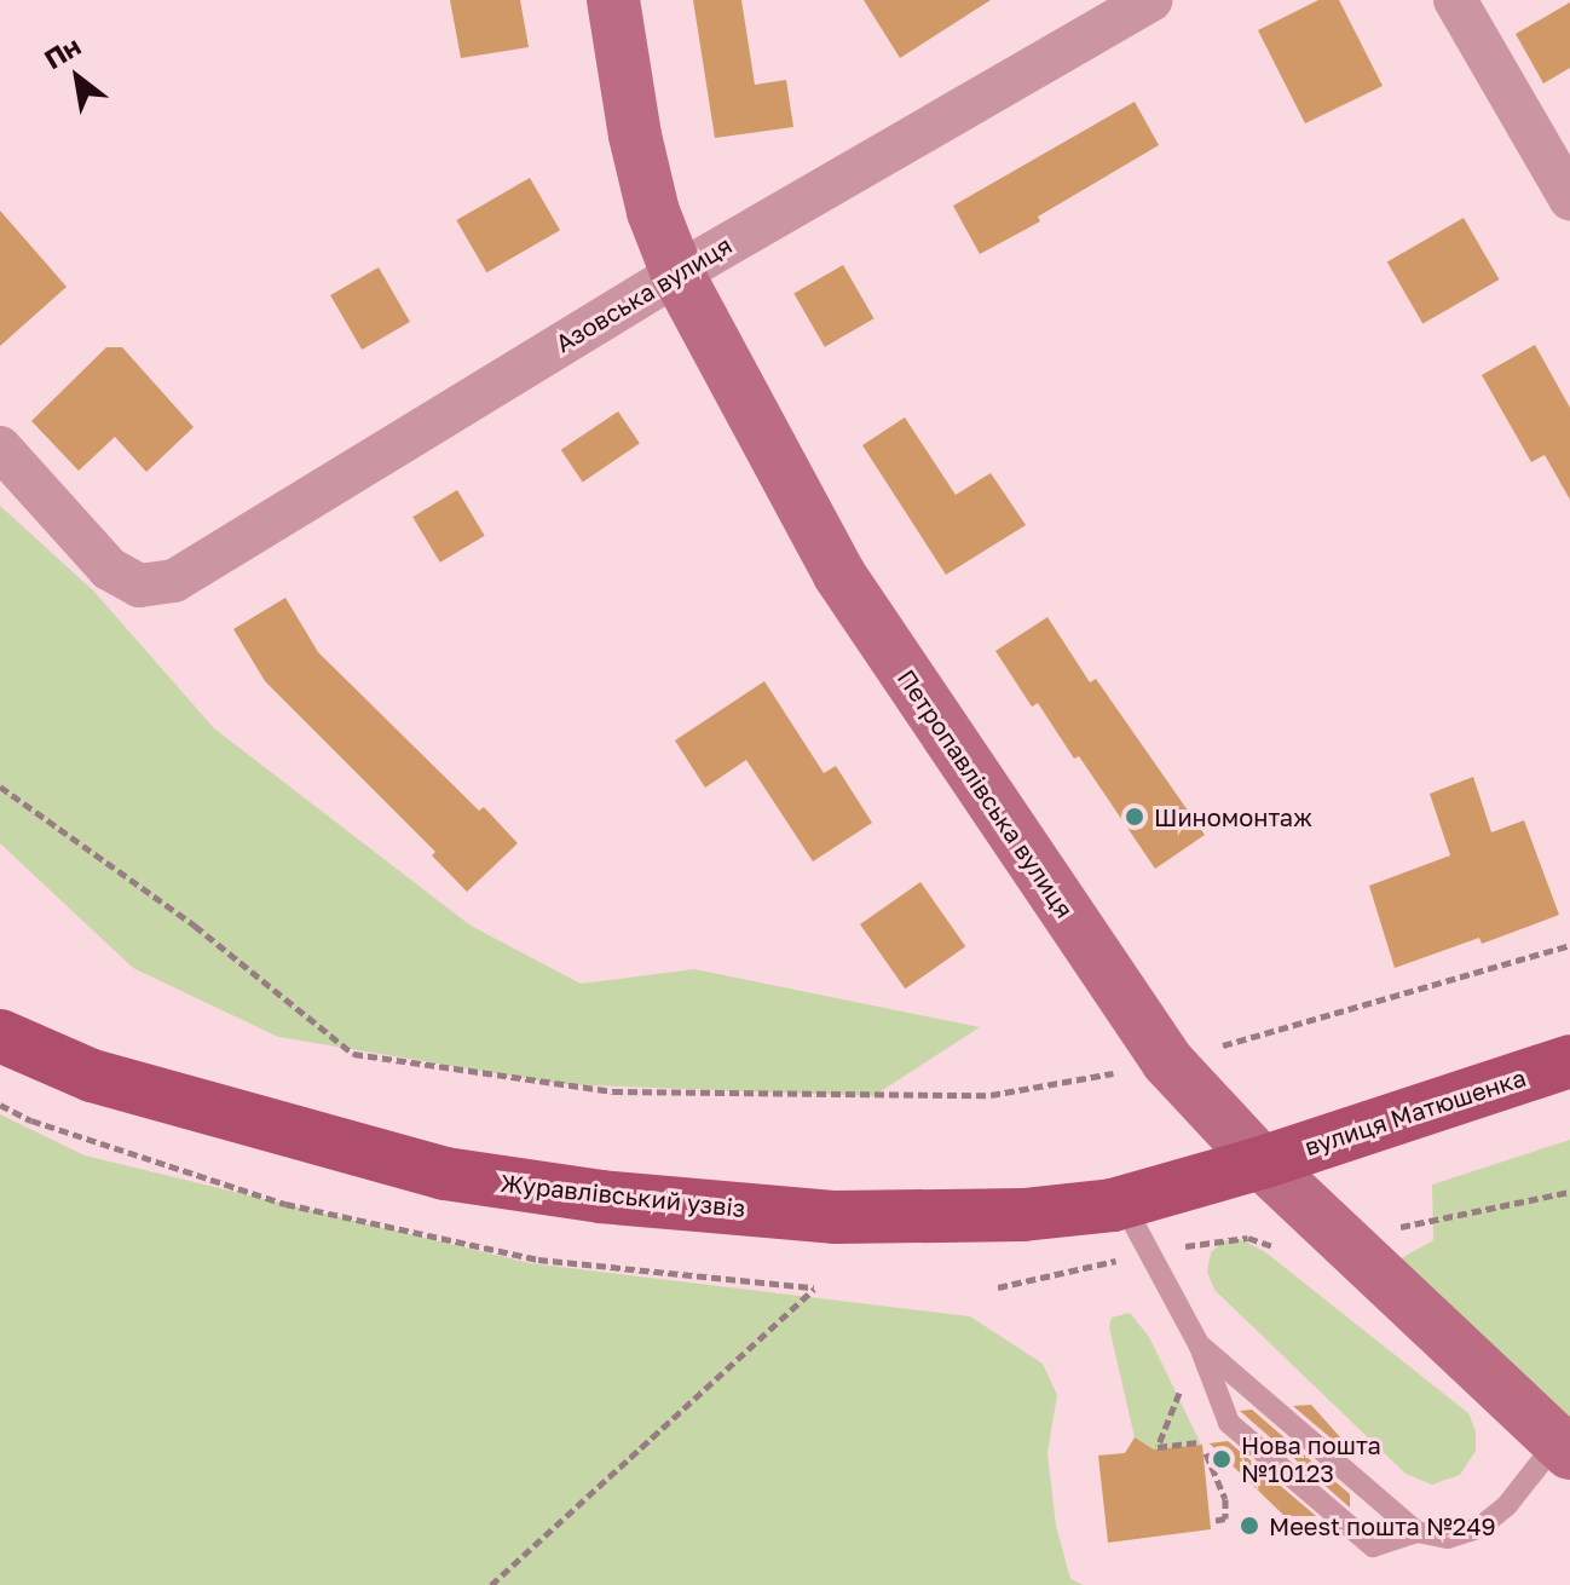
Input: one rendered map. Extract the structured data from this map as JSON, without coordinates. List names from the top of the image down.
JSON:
{
  "streets": {
    "main road": ["вулиця Матюшенка", "Журавлівський узвіз"],
    "street": ["Азовська вулиця", "Петропавлівська вулиця"]
  },
  "crossings": [
    ["Азовська вулиця", "Петропавлівська вулиця"],
    ["Петропавлівська вулиця", "вулиця Матюшенка"],
    ["Петропавлівська вулиця", "Журавлівський узвіз"],
    ["вулиця Матюшенка", "Журавлівський узвіз"]
  ],
  "places": ["Шиномонтаж", "Нова пошта №10123", "Meest пошта №249"],
  "north": "top left"
}
